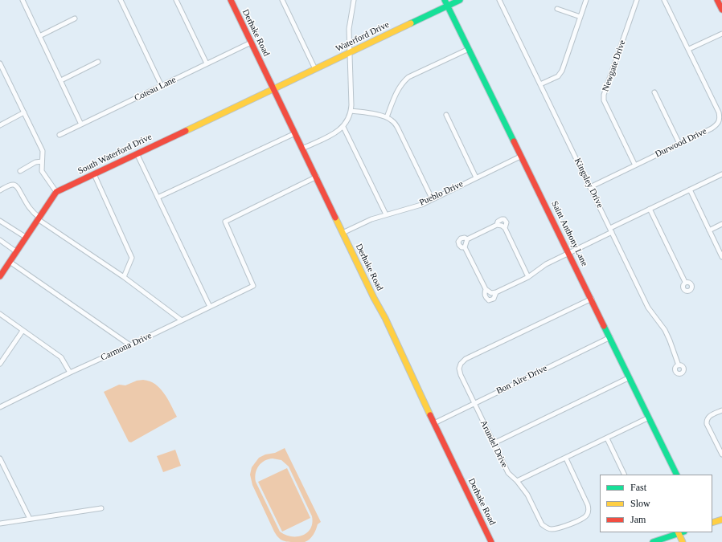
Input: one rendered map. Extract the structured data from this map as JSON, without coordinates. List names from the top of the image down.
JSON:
{
  "streets": {
    "street": [
      "Derhake Road",
      "Waterford Drive",
      "Newgate Drive",
      "Coteau Lane",
      "Durwood Drive",
      "South Waterford Drive",
      "Kingsley Drive",
      "Pueblo Drive",
      "Saint Anthony Lane",
      "Carmona Drive",
      "Bon Aire Drive",
      "Arundel Drive"
    ]
  },
  "crossings": [
    ["Derhake Road", "Waterford Drive"],
    ["Derhake Road", "Coteau Lane"],
    ["Derhake Road", "South Waterford Drive"],
    ["Derhake Road", "Pueblo Drive"],
    ["Derhake Road", "Carmona Drive"],
    ["Derhake Road", "Bon Aire Drive"],
    ["Waterford Drive", "South Waterford Drive"],
    ["Waterford Drive", "Saint Anthony Lane"],
    ["Newgate Drive", "Durwood Drive"],
    ["Durwood Drive", "Kingsley Drive"],
    ["Pueblo Drive", "Saint Anthony Lane"],
    ["Saint Anthony Lane", "Bon Aire Drive"],
    ["Saint Anthony Lane", "Arundel Drive"],
    ["Bon Aire Drive", "Arundel Drive"]
  ],
  "legend": ["Fast", "Slow", "Jam"]
}
